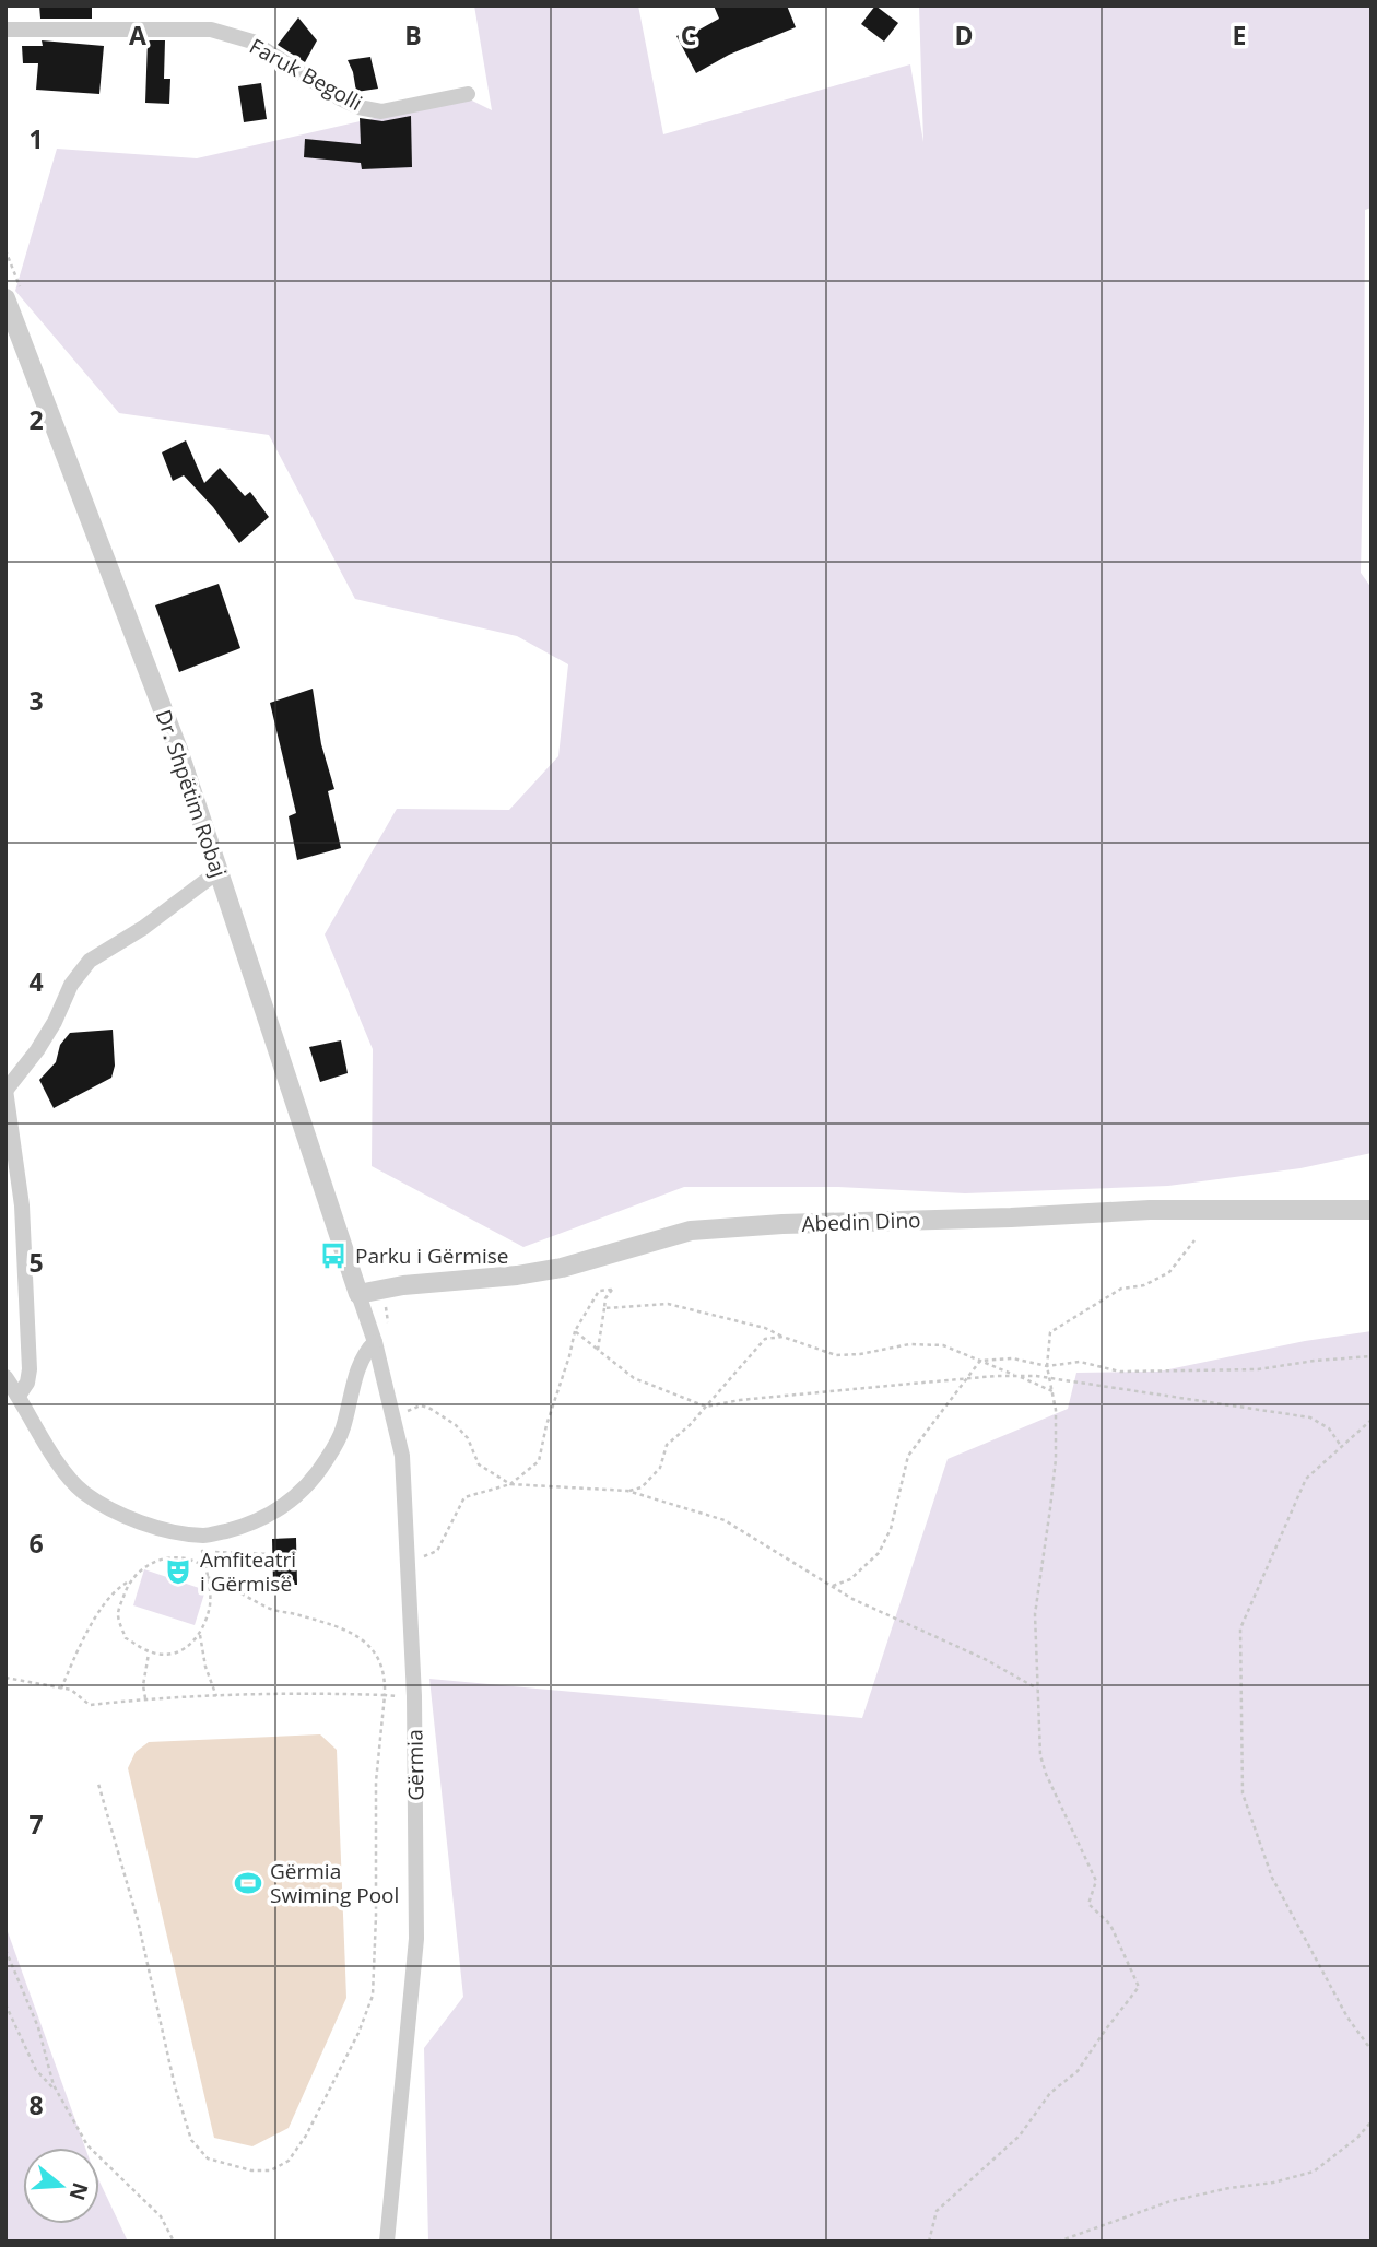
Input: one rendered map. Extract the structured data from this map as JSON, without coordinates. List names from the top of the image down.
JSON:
{
  "streets": {
    "street": [
      "Faruk Begolli",
      "Dr. Shpëtim Robaj",
      "Abedin Dino",
      "Gërmia"
    ]
  },
  "crossings": [
    ["Dr. Shpëtim Robaj", "Abedin Dino"],
    ["Dr. Shpëtim Robaj", "Gërmia"],
    ["Abedin Dino", "Gërmia"]
  ],
  "places": {
    "bus stop": ["Parku i Gërmise"],
    "theatre": ["Amfiteatri i Gërmisë"],
    "sports": ["Gërmia Swiming Pool"]
  },
  "north": "right",
  "grid": {
    "columns": [
      "A",
      "B",
      "C",
      "D",
      "E"
    ],
    "rows": [
      "1",
      "2",
      "3",
      "4",
      "5",
      "6",
      "7",
      "8"
    ]
  }
}
